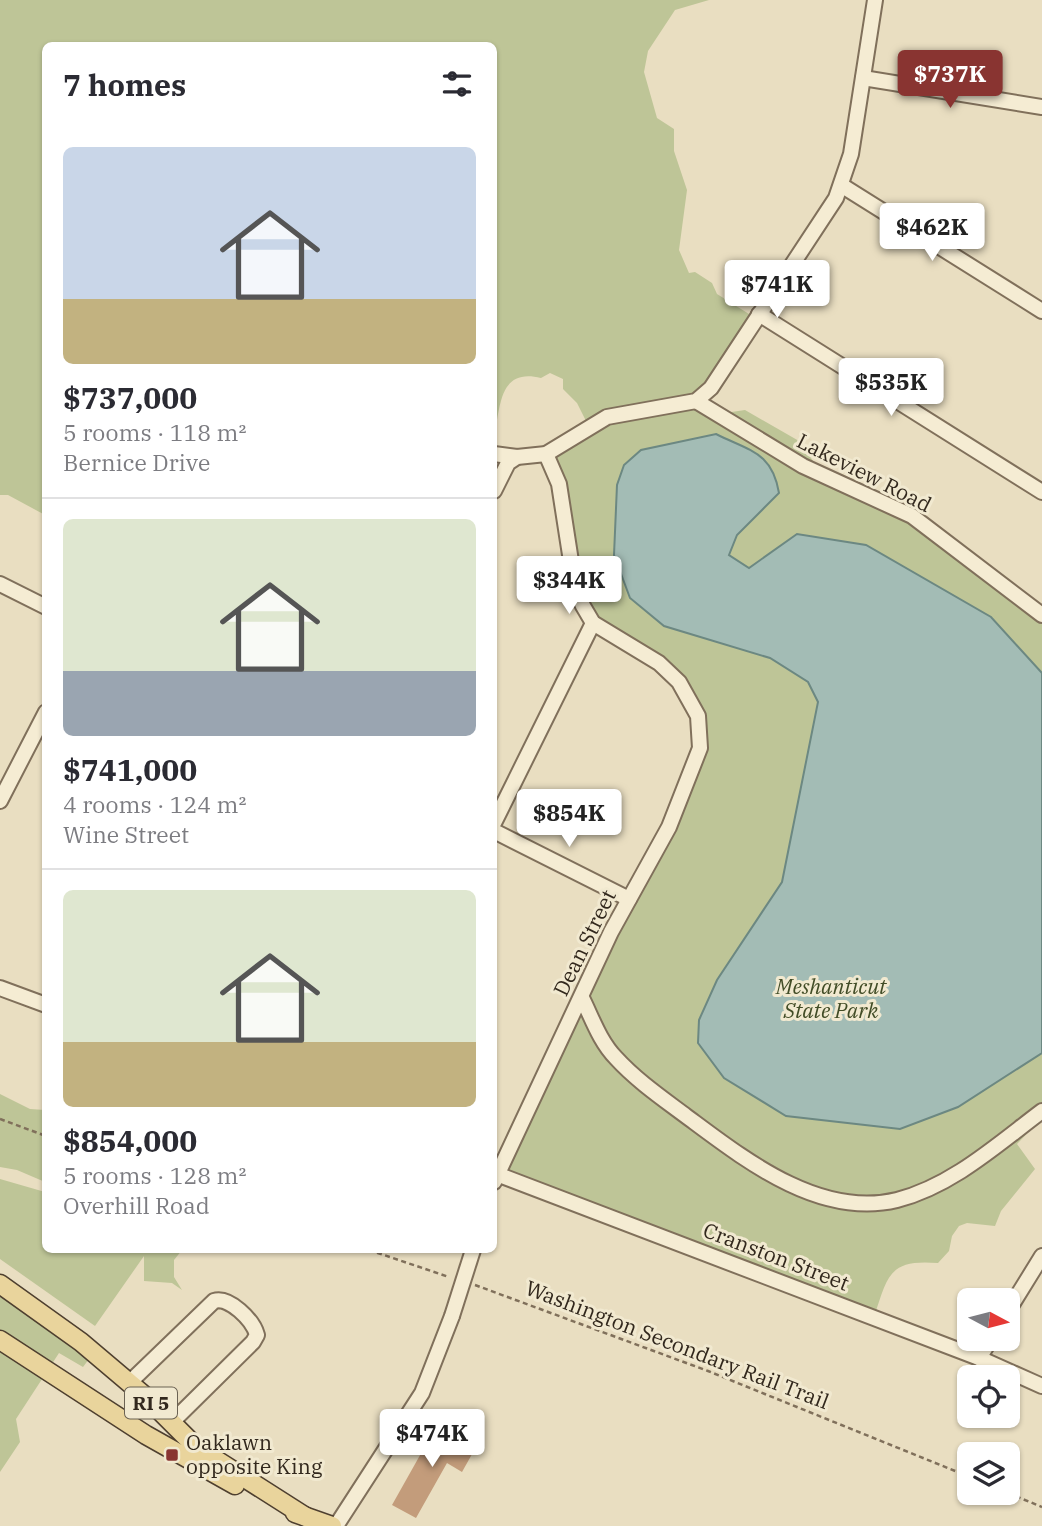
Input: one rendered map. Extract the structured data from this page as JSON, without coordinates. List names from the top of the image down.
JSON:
{
  "streets": {
    "main road": ["RI 5"],
    "street": ["Lakeview Road", "Dean Street", "Cranston Street"],
    "path": ["Washington Secondary Rail Trail"]
  },
  "parks": ["Meshanticut State Park"],
  "places": {
    "transit": ["Oaklawn opposite King"]
  },
  "north": "right",
  "page": {
    "heading": "7 homes",
    "price": [
      "$737K",
      "$462K",
      "$741K",
      "$535K",
      "$344K",
      "$854K",
      "$474K"
    ],
    "list": [
      {
        "name": "$737,000",
        "note": "5 rooms · 118 m² · Bernice Drive"
      },
      {
        "name": "$741,000",
        "note": "4 rooms · 124 m² · Wine Street"
      },
      {
        "name": "$854,000",
        "note": "5 rooms · 128 m² · Overhill Road"
      }
    ]
  }
}
